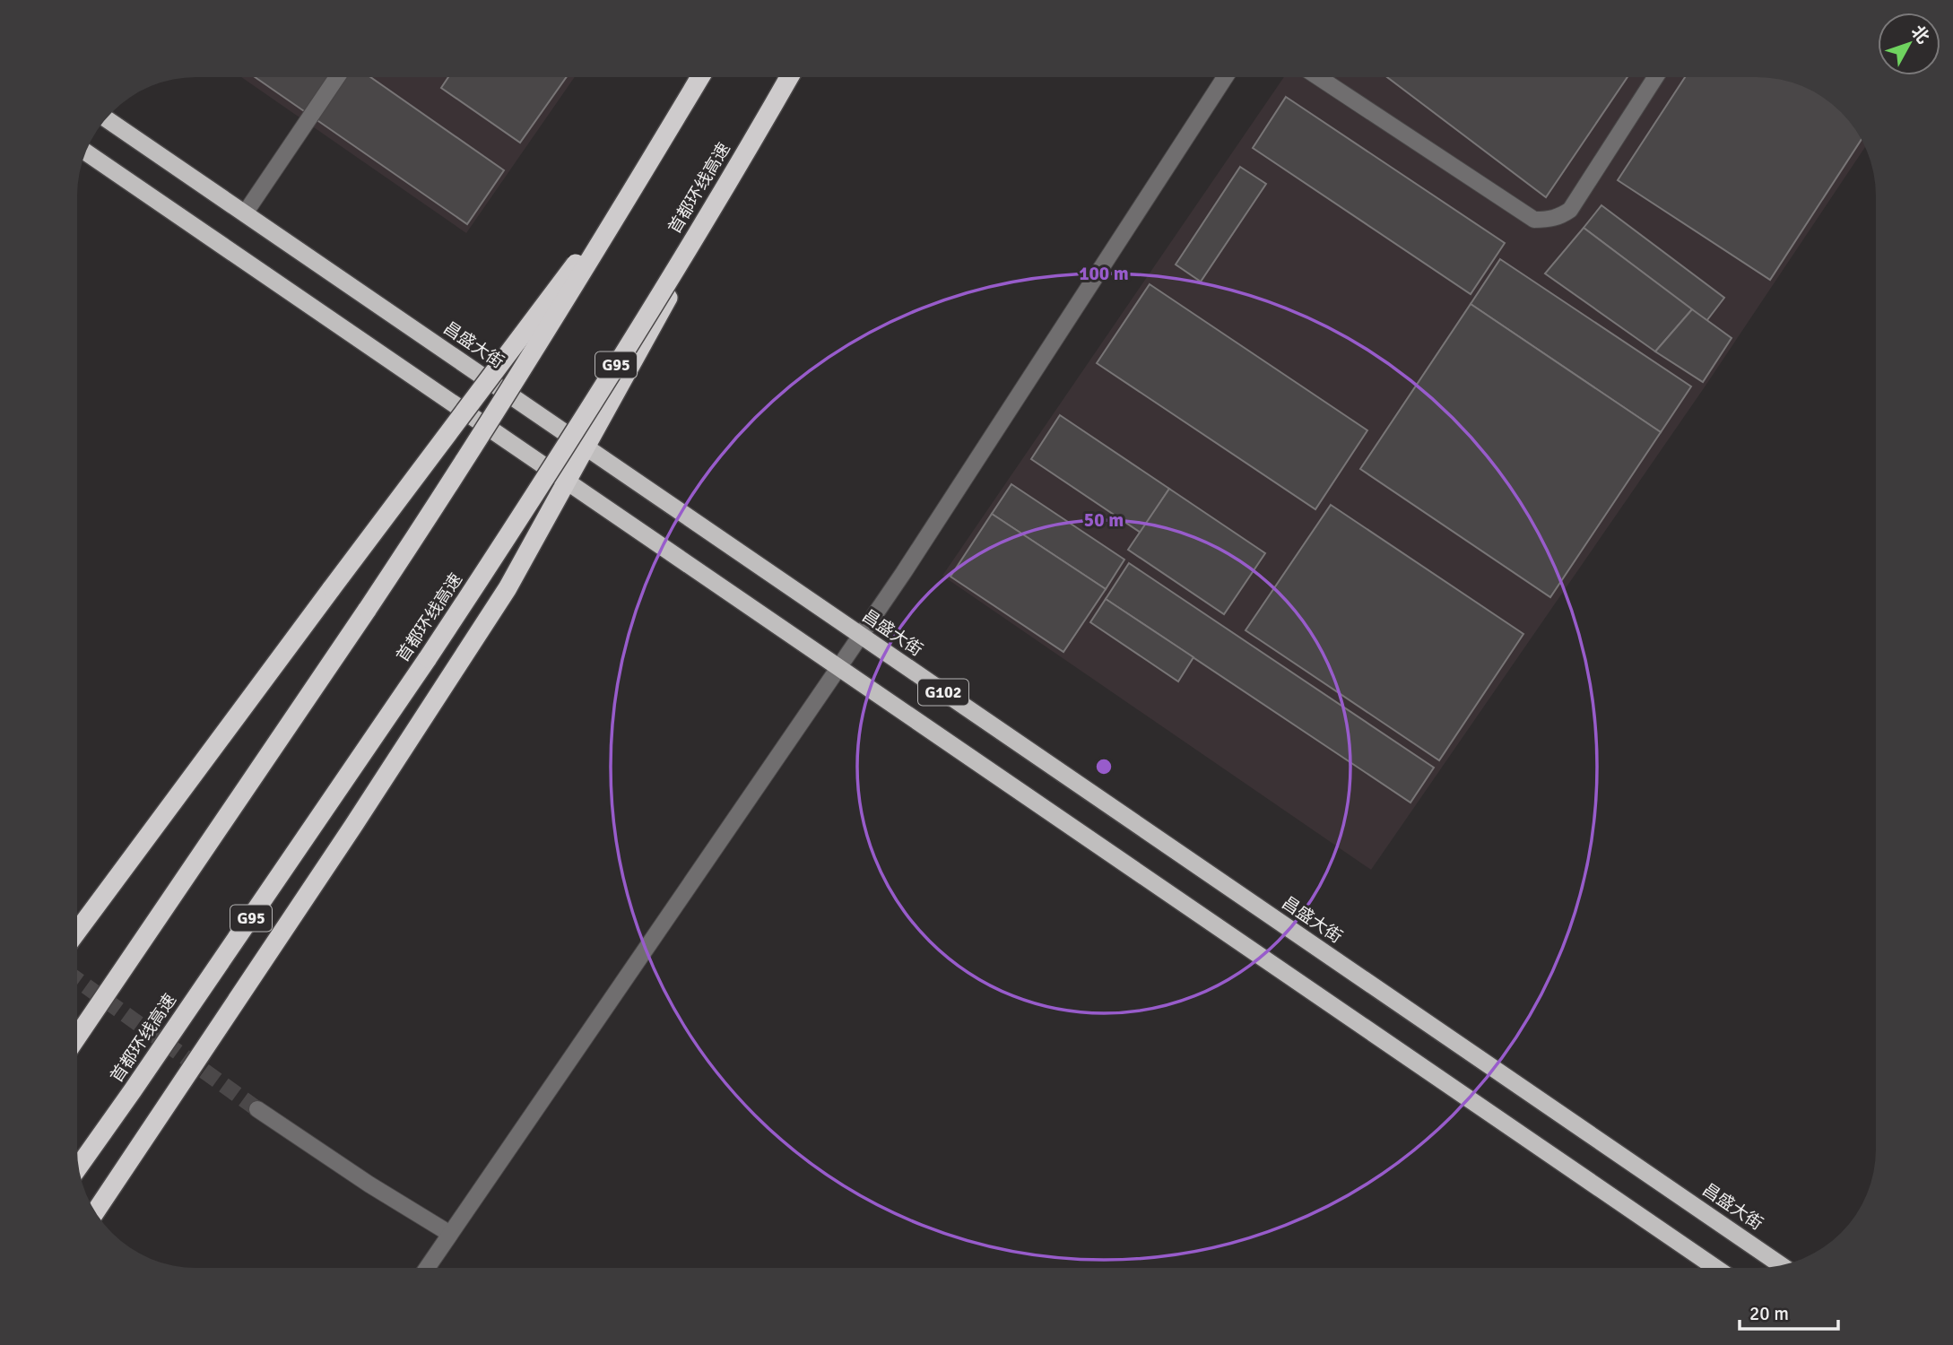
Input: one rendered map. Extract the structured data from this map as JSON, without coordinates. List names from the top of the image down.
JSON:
{
  "streets": {
    "highway": [
      "首都环线高速",
      "昌盛大街",
      "G95",
      "G102"
    ]
  },
  "scale_bar": "20 m",
  "north": "top right",
  "rings": ["100 m", "50 m"]
}
